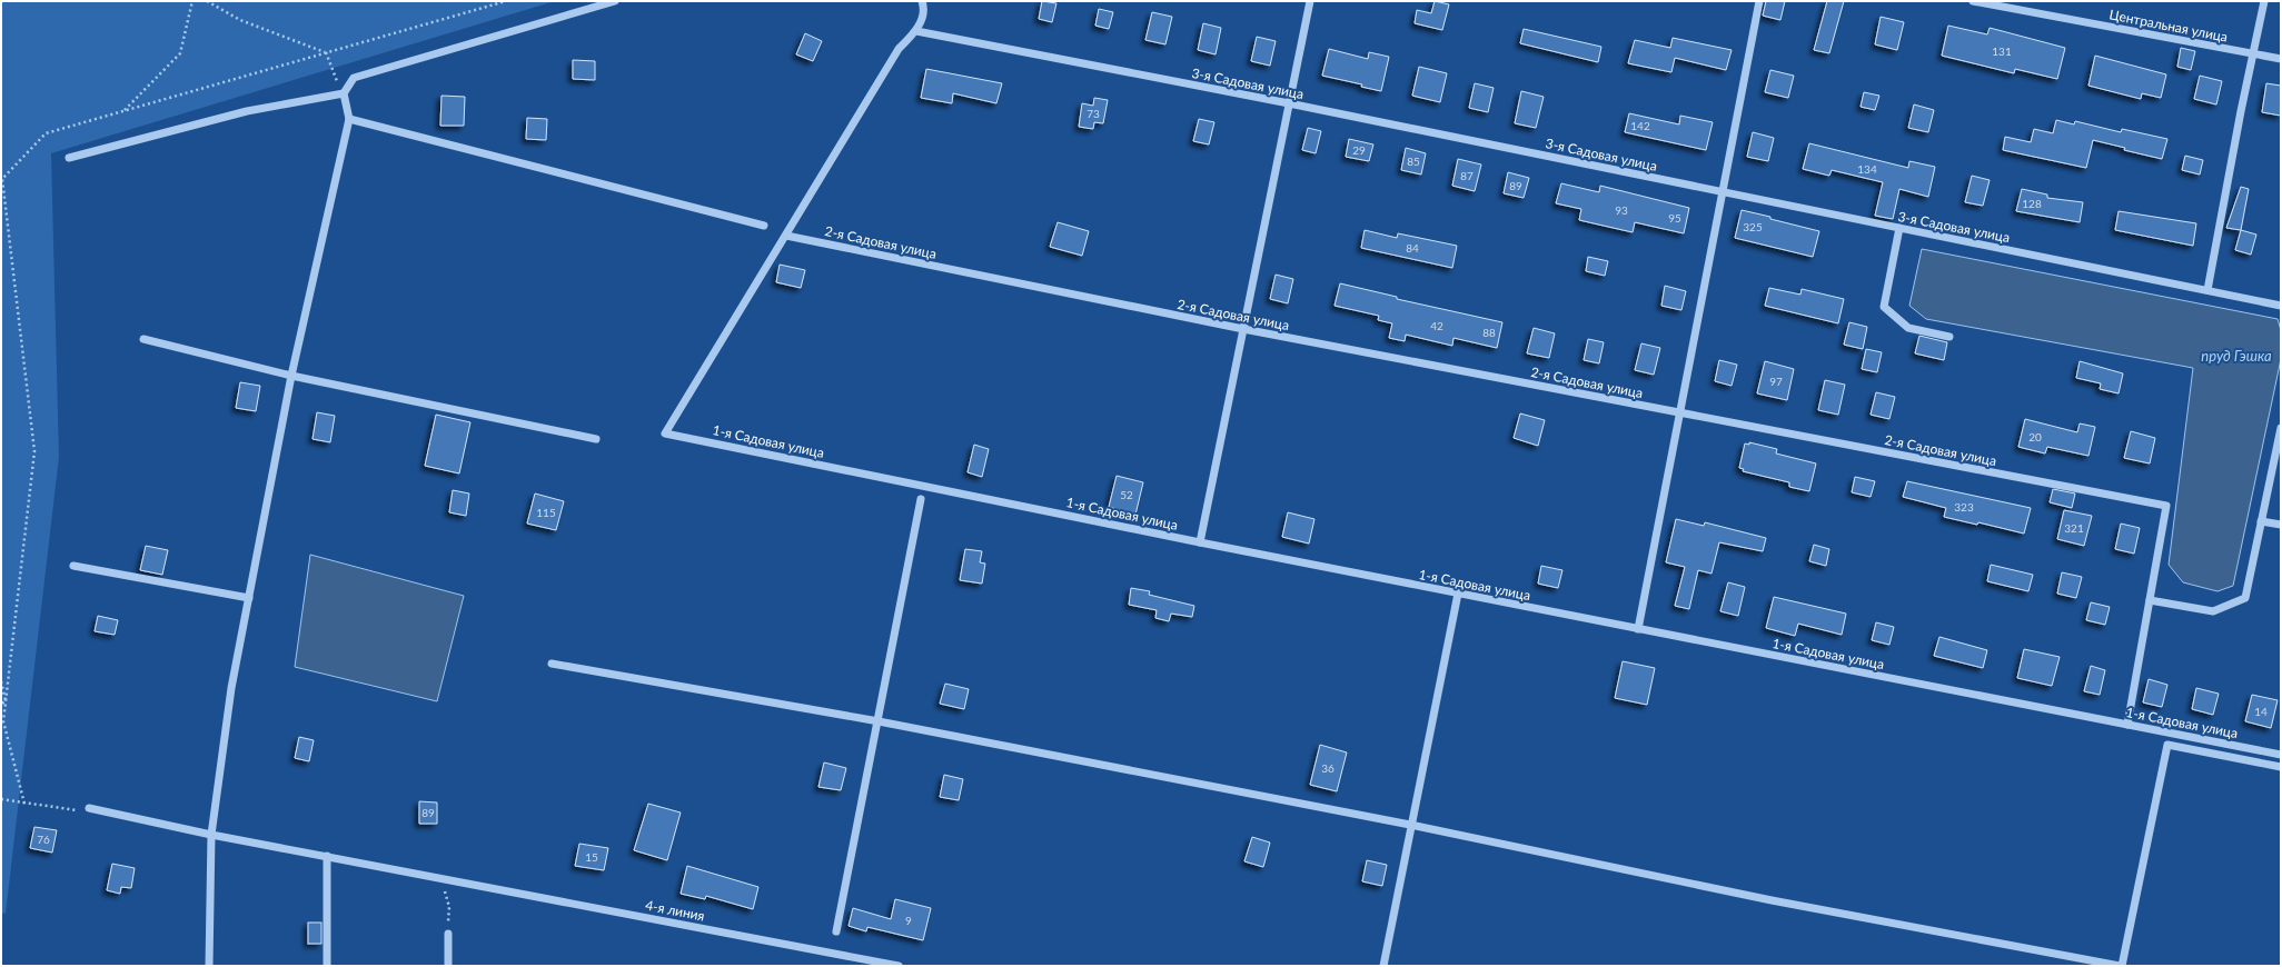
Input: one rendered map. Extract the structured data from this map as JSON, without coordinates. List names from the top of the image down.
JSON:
{
  "streets": {
    "street": [
      "Центральная улица",
      "3-я Садовая улица",
      "2-я Садовая улица",
      "1-я Садовая улица",
      "4-я линия"
    ]
  },
  "crossings": [
    ["2-я Садовая улица", "1-я Садовая улица"]
  ],
  "water": ["пруд Гэшка"],
  "house_numbers": [
    "131",
    "73",
    "142",
    "29",
    "85",
    "134",
    "87",
    "89",
    "128",
    "93",
    "95",
    "325",
    "84",
    "42",
    "88",
    "97",
    "20",
    "52",
    "323",
    "115",
    "321",
    "14",
    "36",
    "89",
    "76",
    "15",
    "9"
  ]
}
